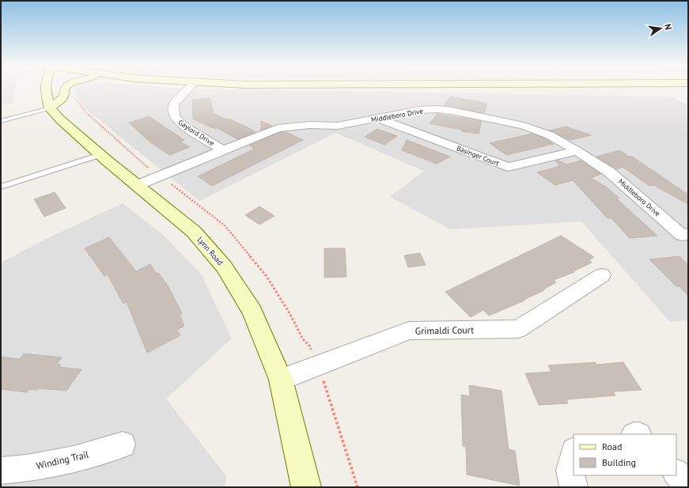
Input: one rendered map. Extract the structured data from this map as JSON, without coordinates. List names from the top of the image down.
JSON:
{
  "streets": {
    "main road": ["Lynn Road"],
    "street": [
      "Middleboro Drive",
      "Gaylord Drive",
      "Basinger Court",
      "Grimaldi Court",
      "Winding Trail"
    ]
  },
  "crossings": [
    ["Middleboro Drive", "Gaylord Drive"],
    ["Middleboro Drive", "Basinger Court"],
    ["Middleboro Drive", "Lynn Road"],
    ["Lynn Road", "Grimaldi Court"]
  ],
  "legend": ["Road", "Building"],
  "north": "right"
}
